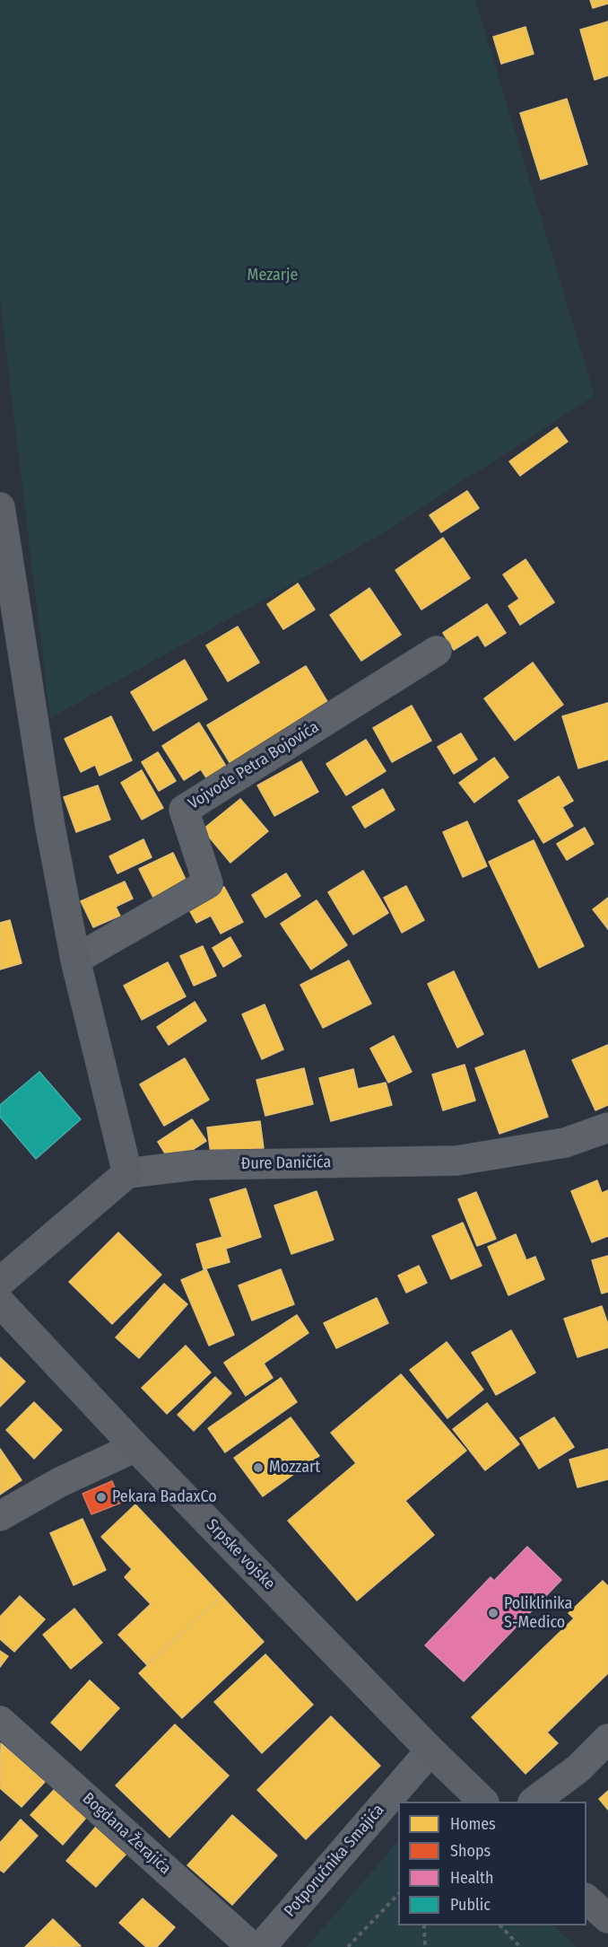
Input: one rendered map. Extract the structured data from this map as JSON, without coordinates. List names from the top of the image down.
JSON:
{
  "streets": {
    "street": [
      "Vojvode Petra Bojovića",
      "Đure Daničića",
      "Srpske vojske",
      "Bogdana Žerajića",
      "Potporučnika Smajića"
    ]
  },
  "crossings": [
    ["Srpske vojske", "Potporučnika Smajića"]
  ],
  "parks": ["Mezarje"],
  "places": ["Mozzart", "Pekara BadaxCo", "Poliklinika S-Medico"],
  "legend": [
    "Homes",
    "Shops",
    "Health",
    "Public"
  ]
}
